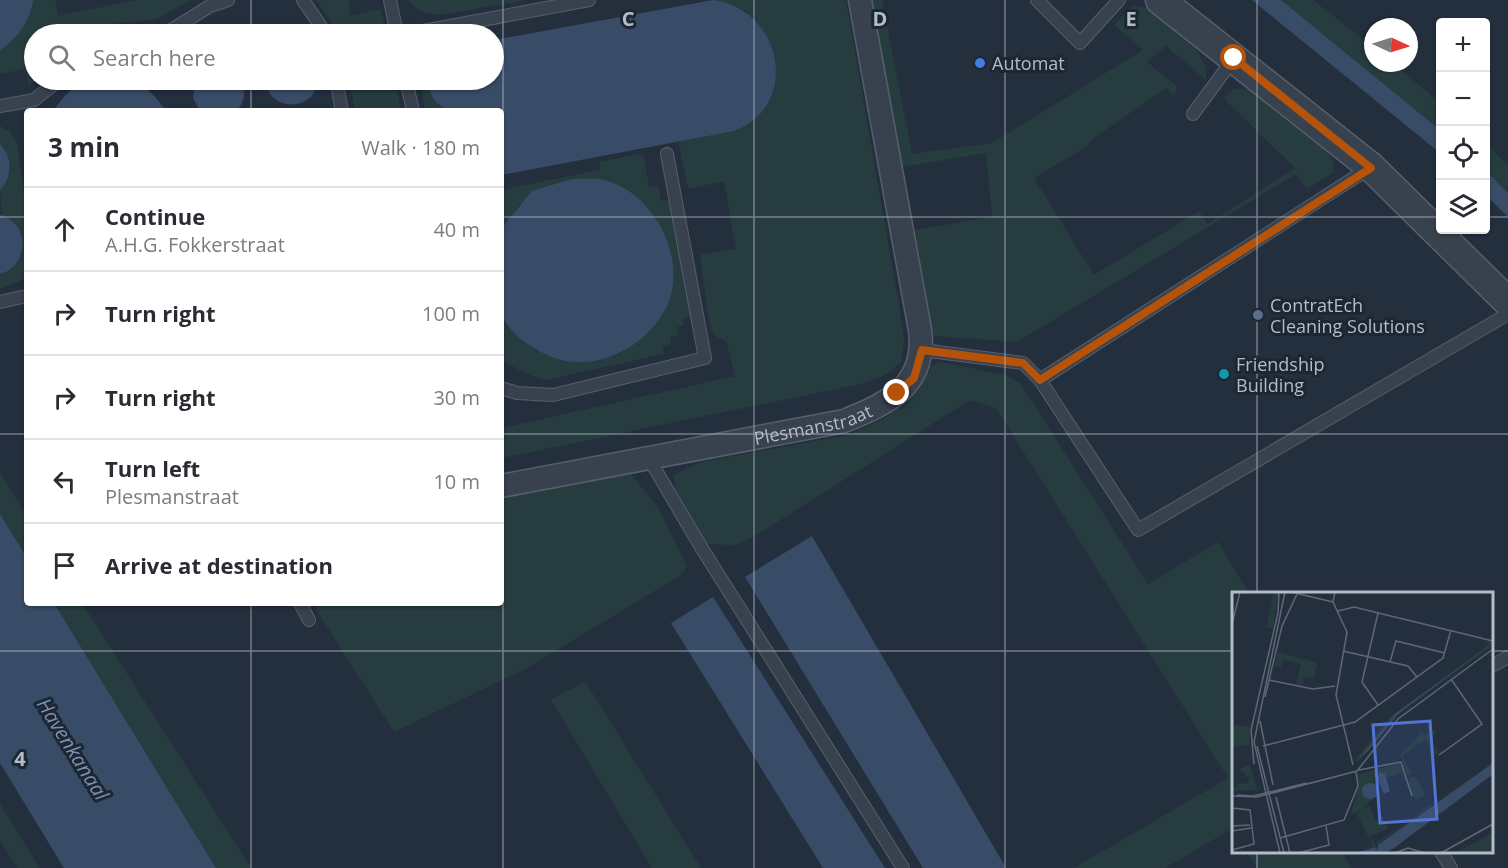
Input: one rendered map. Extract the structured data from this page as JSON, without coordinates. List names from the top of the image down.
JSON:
{
  "streets": {
    "street": ["Plesmanstraat"]
  },
  "water": ["Havenkanaal"],
  "places": ["Automat", "ContratEch Cleaning Solutions", "Friendship Building"],
  "north": "right",
  "page": {
    "map_buttons": ["+", "−"],
    "search": "Search here",
    "heading": ["3 min", "Walk · 180 m"],
    "list": [
      ["Continue", "A.H.G. Fokkerstraat", "40 m"],
      ["Turn right", "100 m"],
      ["Turn right", "30 m"],
      ["Turn left", "Plesmanstraat", "10 m"],
      "Arrive at destination"
    ]
  },
  "grid": {
    "columns": ["C", "D", "E"],
    "rows": ["4"]
  }
}
